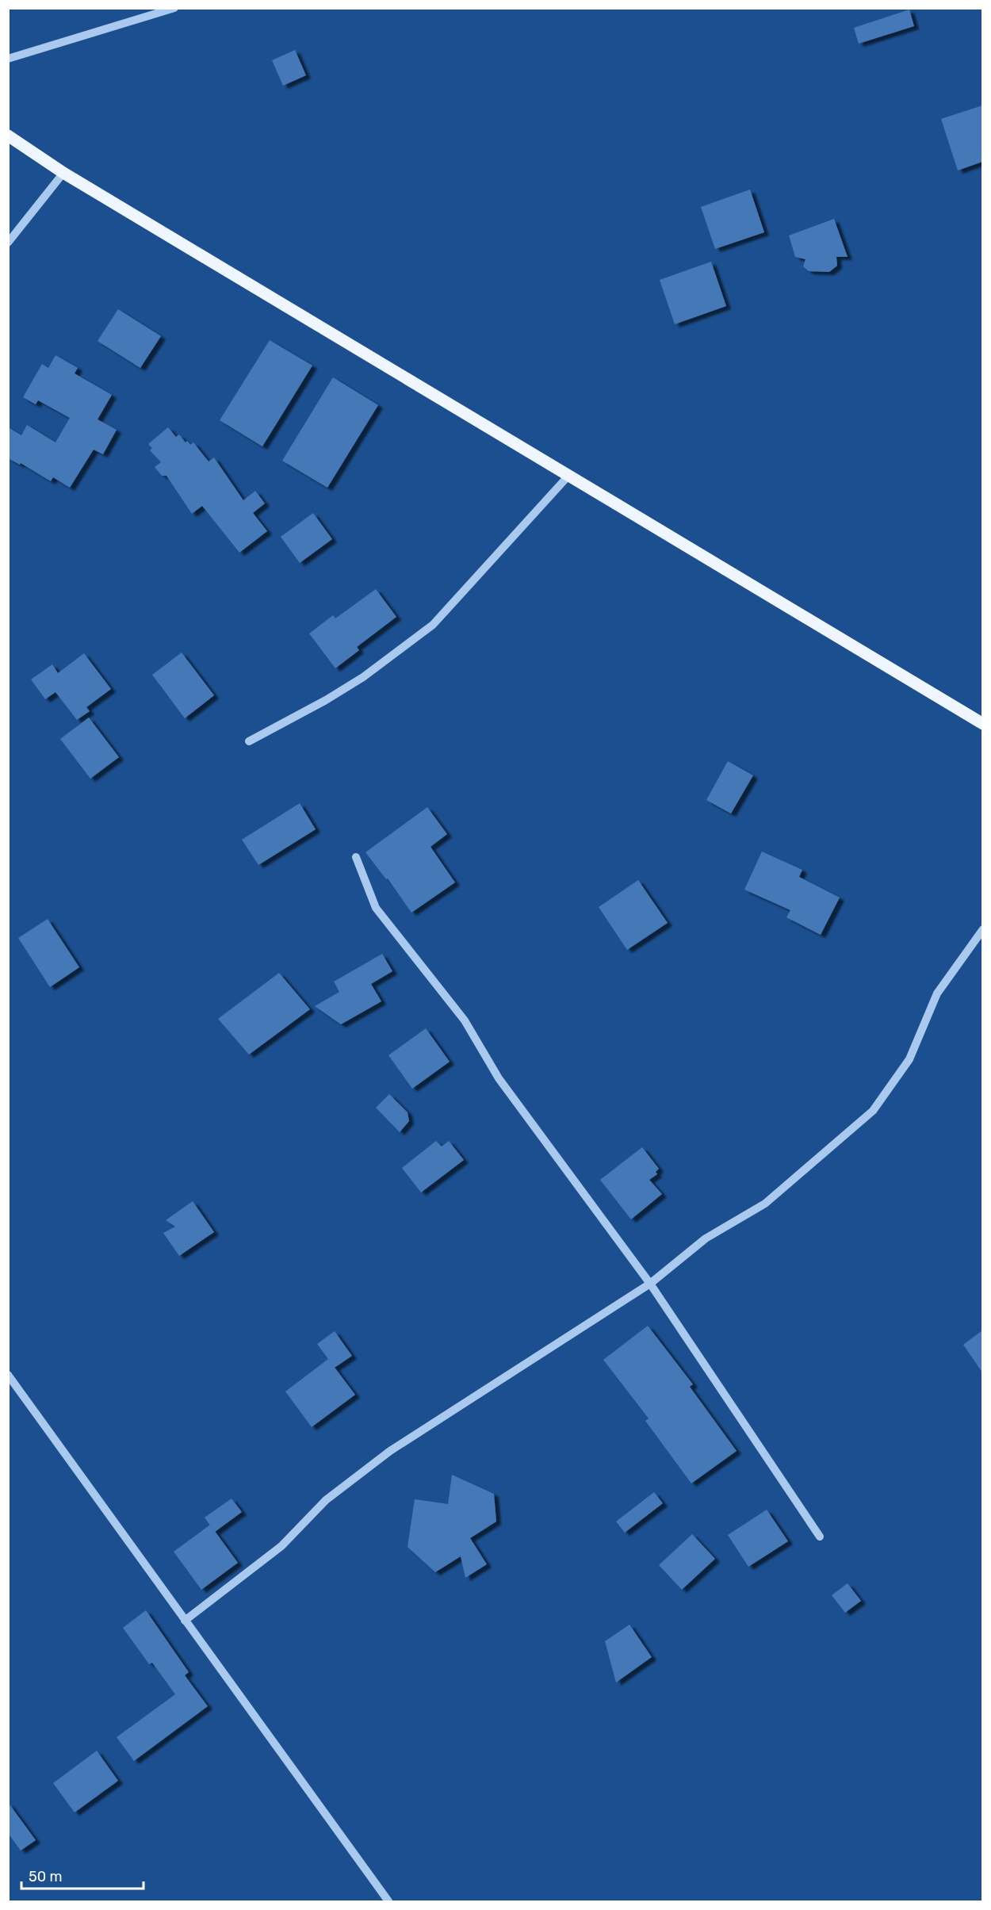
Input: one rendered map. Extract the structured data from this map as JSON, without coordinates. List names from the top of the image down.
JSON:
{
  "scale_bar": "50 m"
}
